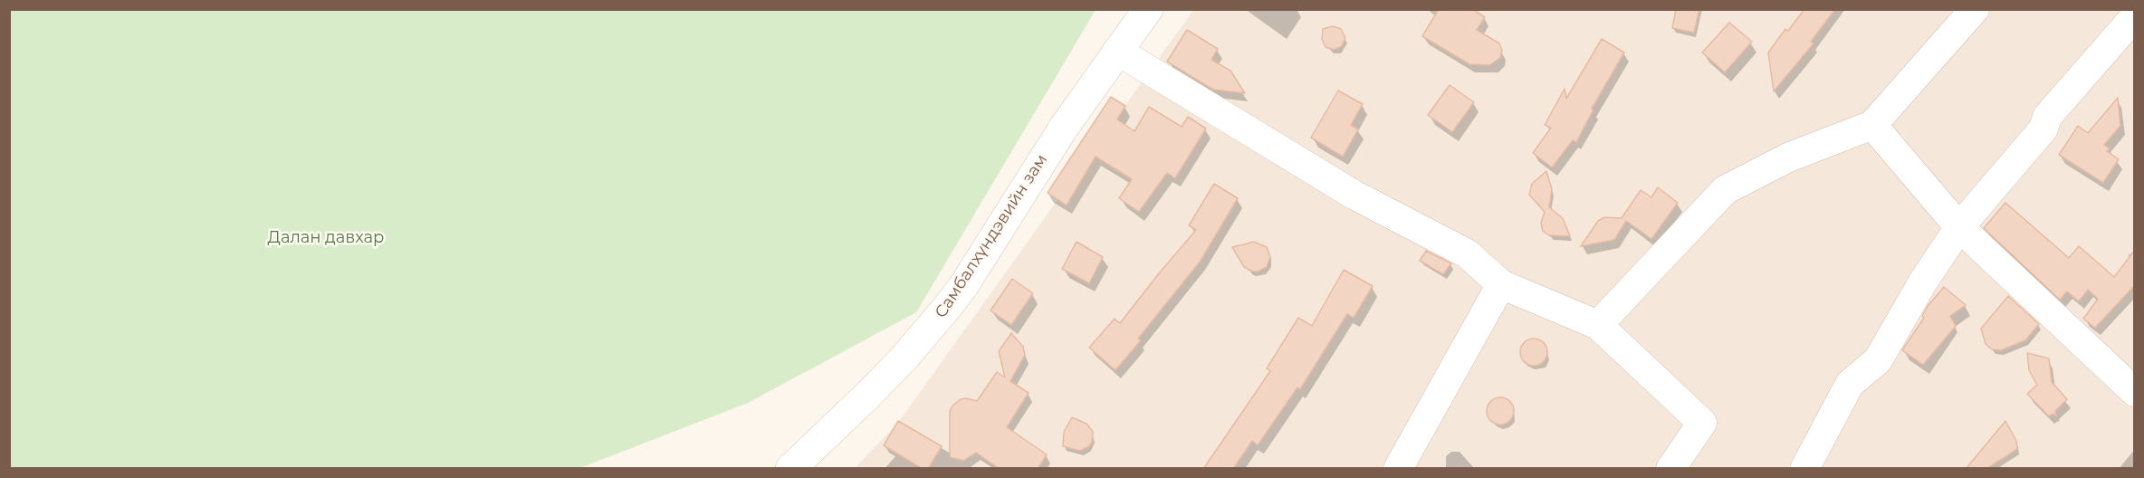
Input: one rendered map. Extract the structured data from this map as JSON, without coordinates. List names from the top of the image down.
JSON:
{
  "streets": {
    "street": ["Самбалхүндэвийн зам"]
  },
  "parks": ["Далан давхар"]
}
